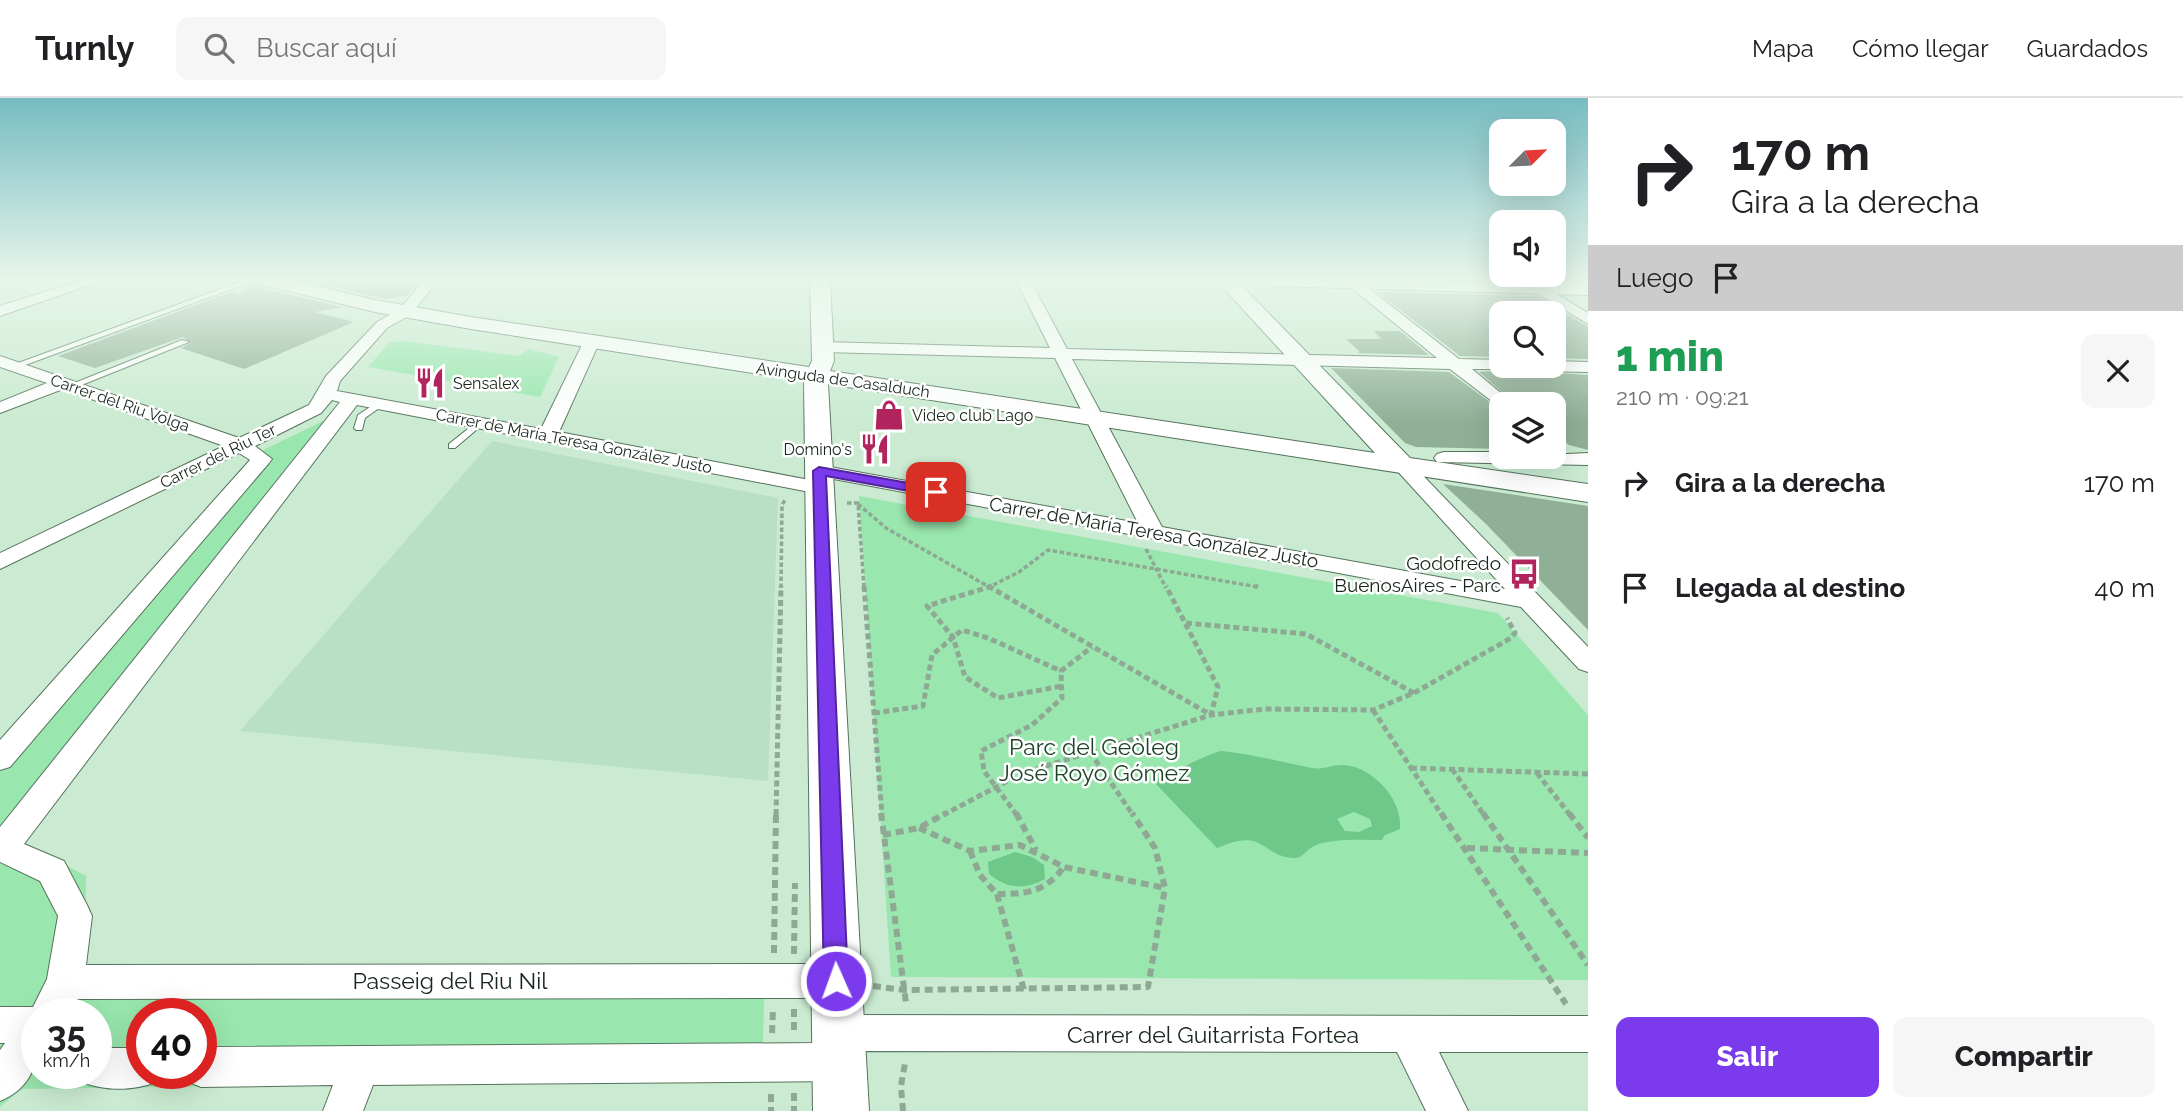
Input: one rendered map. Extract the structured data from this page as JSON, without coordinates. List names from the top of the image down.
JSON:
{
  "streets": {
    "main road": ["Avinguda de Casalduch"],
    "street": [
      "Carrer del Riu Volga",
      "Carrer de María Teresa González Justo",
      "Carrer del Riu Ter",
      "Passeig del Riu Nil",
      "Carrer del Guitarrista Fortea"
    ]
  },
  "crossings": [
    ["Carrer del Riu Volga", "Carrer del Riu Ter"],
    ["Carrer de María Teresa González Justo", "Carrer del Riu Ter"],
    ["Carrer de María Teresa González Justo", "Passeig del Riu Nil"],
    ["Carrer del Riu Ter", "Passeig del Riu Nil"]
  ],
  "parks": ["Parc del Geòleg José Royo Gómez"],
  "places": {
    "restaurant": ["Sensalex", "Domino's"],
    "shop": ["Video club Lago"],
    "bus stop": ["Godofredo BuenosAires - Parc"]
  },
  "north": "top right",
  "page": {
    "header": "Turnly",
    "search": "Buscar aquí",
    "nav": ["Mapa", "Cómo llegar", "Guardados"],
    "turn": ["170 m", "Gira a la derecha"],
    "then": "Luego",
    "heading": ["1 min", "210 m · 09:21"],
    "list": [
      {
        "name": "Gira a la derecha",
        "value": "170 m"
      },
      {
        "name": "Llegada al destino",
        "value": "40 m"
      }
    ],
    "speed": "35 km/h",
    "limit": "40",
    "buttons": ["Salir", "Compartir"]
  }
}
